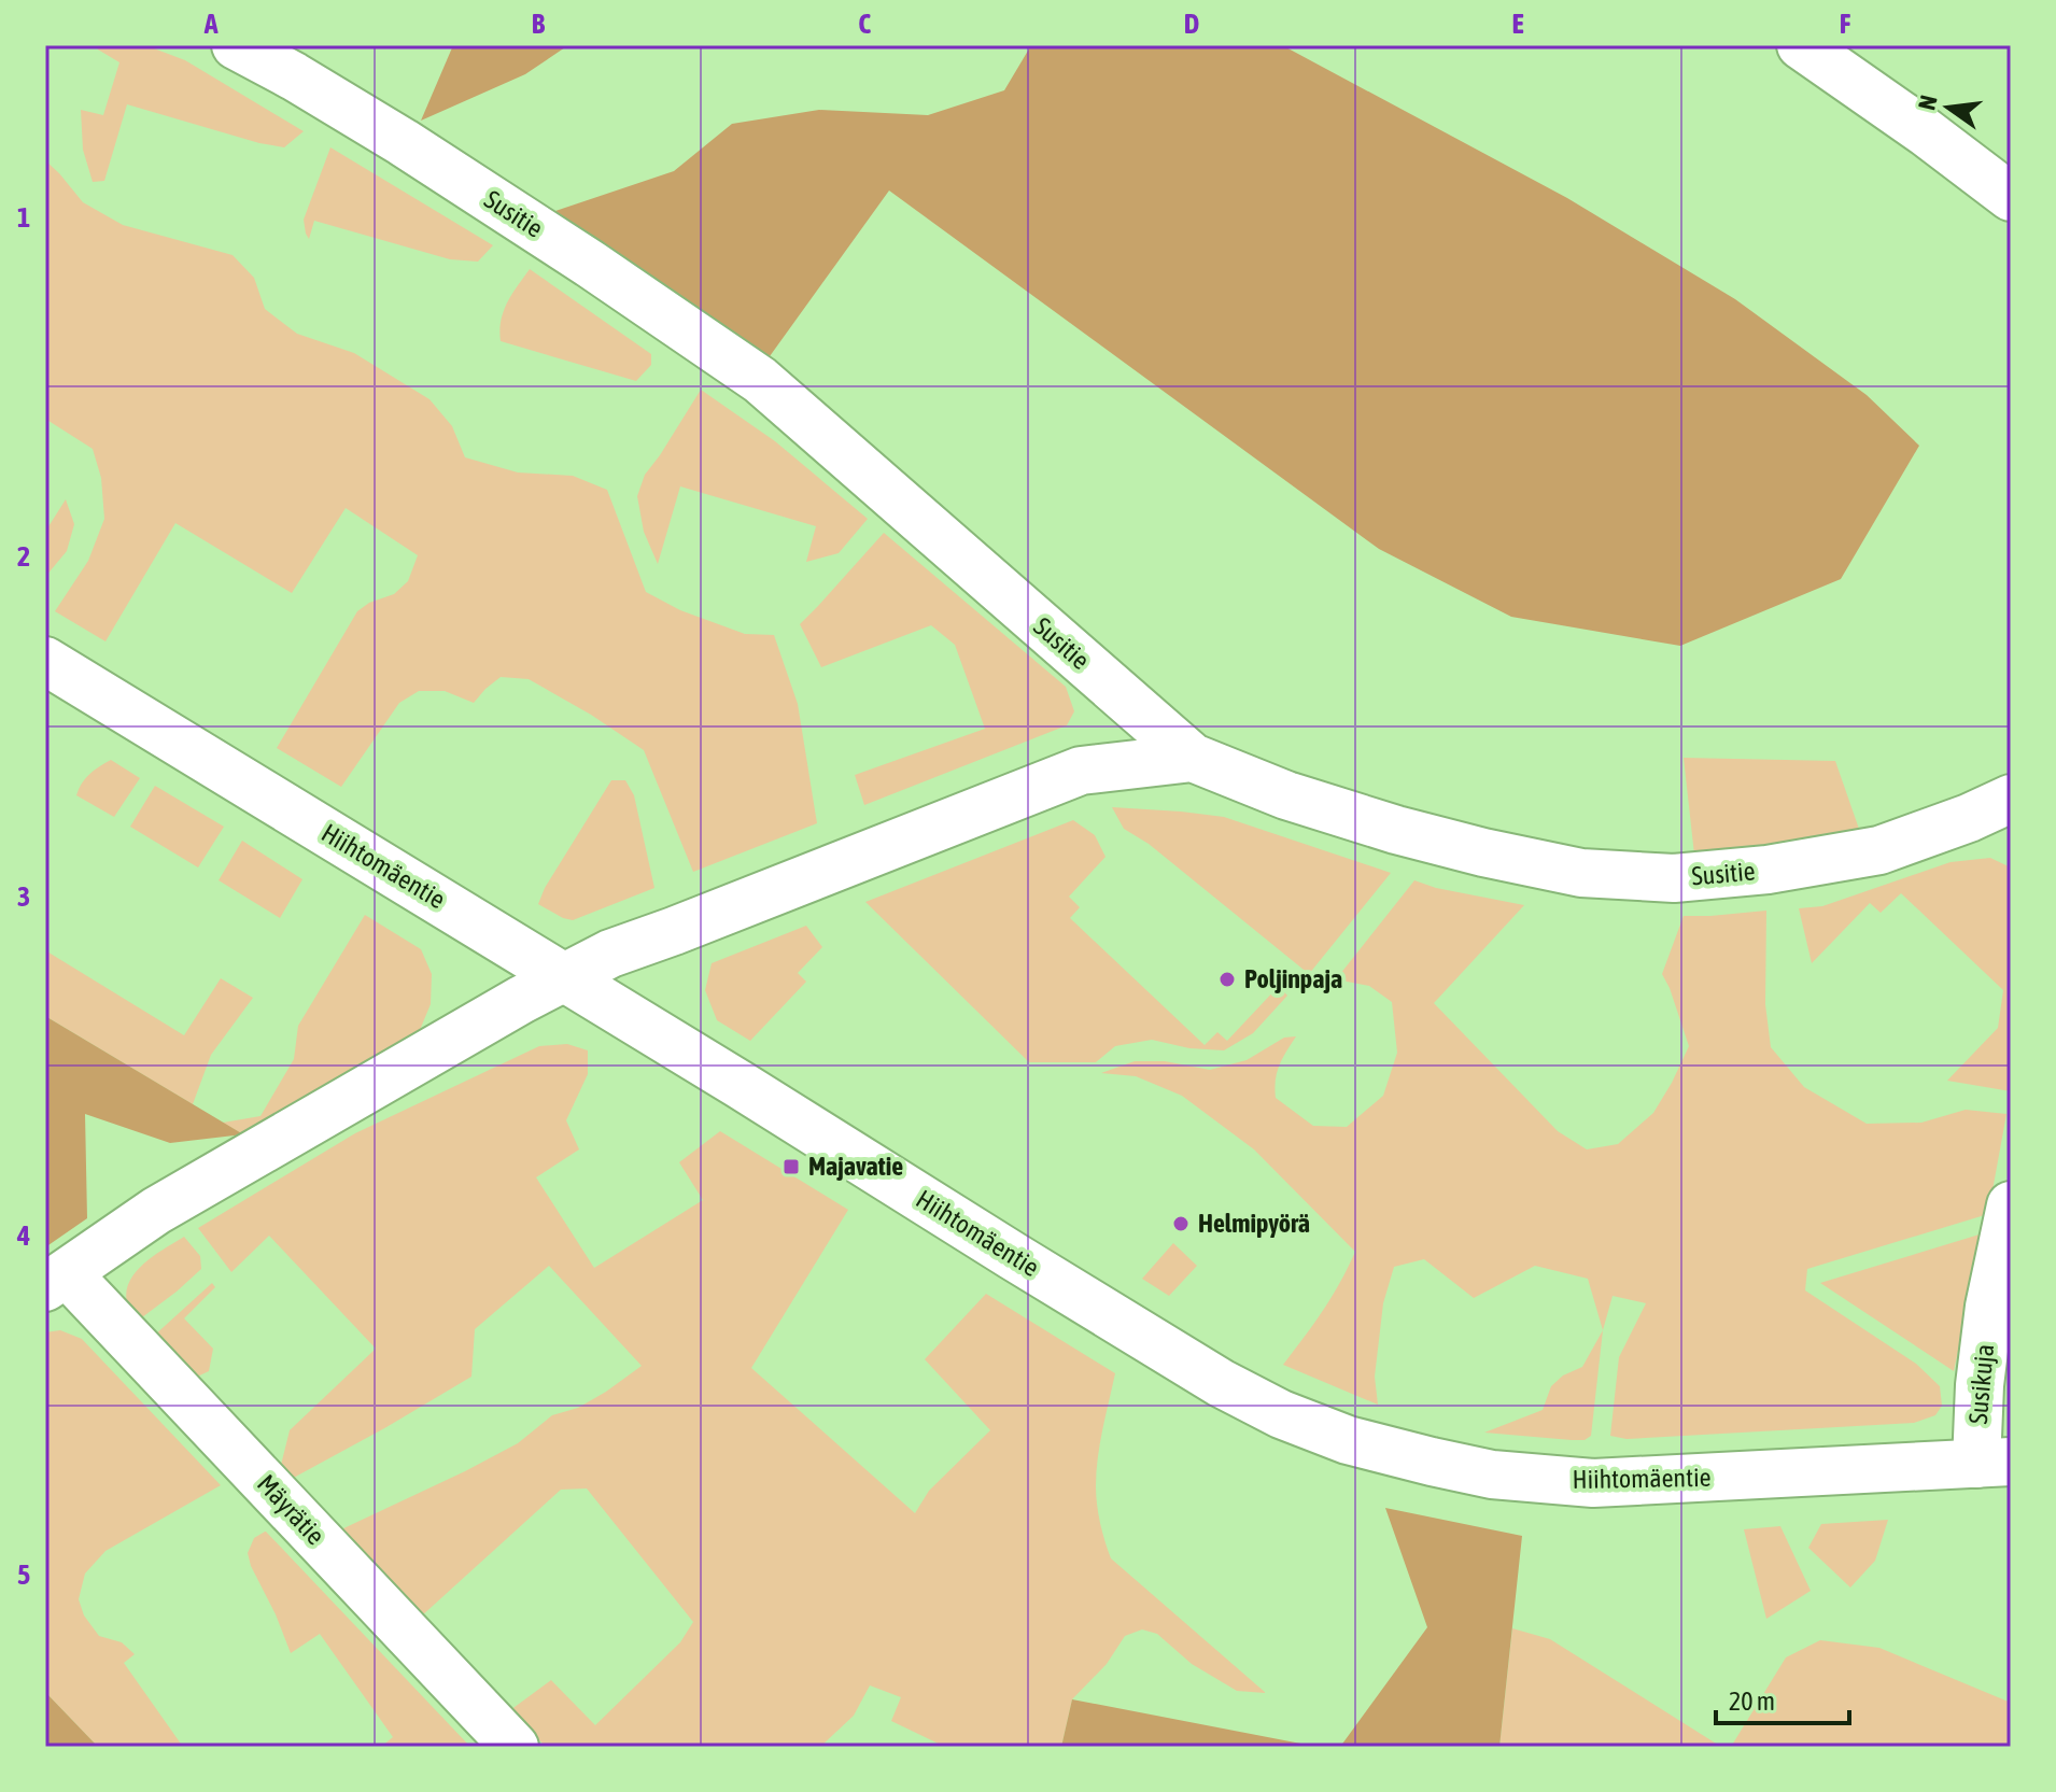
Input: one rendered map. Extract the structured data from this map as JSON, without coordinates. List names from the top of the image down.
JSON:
{
  "streets": {
    "street": [
      "Susitie",
      "Hiihtomäentie",
      "Susikuja",
      "Mäyrätie"
    ]
  },
  "crossings": [
    ["Hiihtomäentie", "Susikuja"]
  ],
  "places": {
    "other": ["Poljinpaja", "Helmipyörä"],
    "transit": ["Majavatie"]
  },
  "scale_bar": "20 m",
  "north": "left",
  "grid": {
    "columns": [
      "A",
      "B",
      "C",
      "D",
      "E",
      "F"
    ],
    "rows": [
      "1",
      "2",
      "3",
      "4",
      "5"
    ]
  }
}
